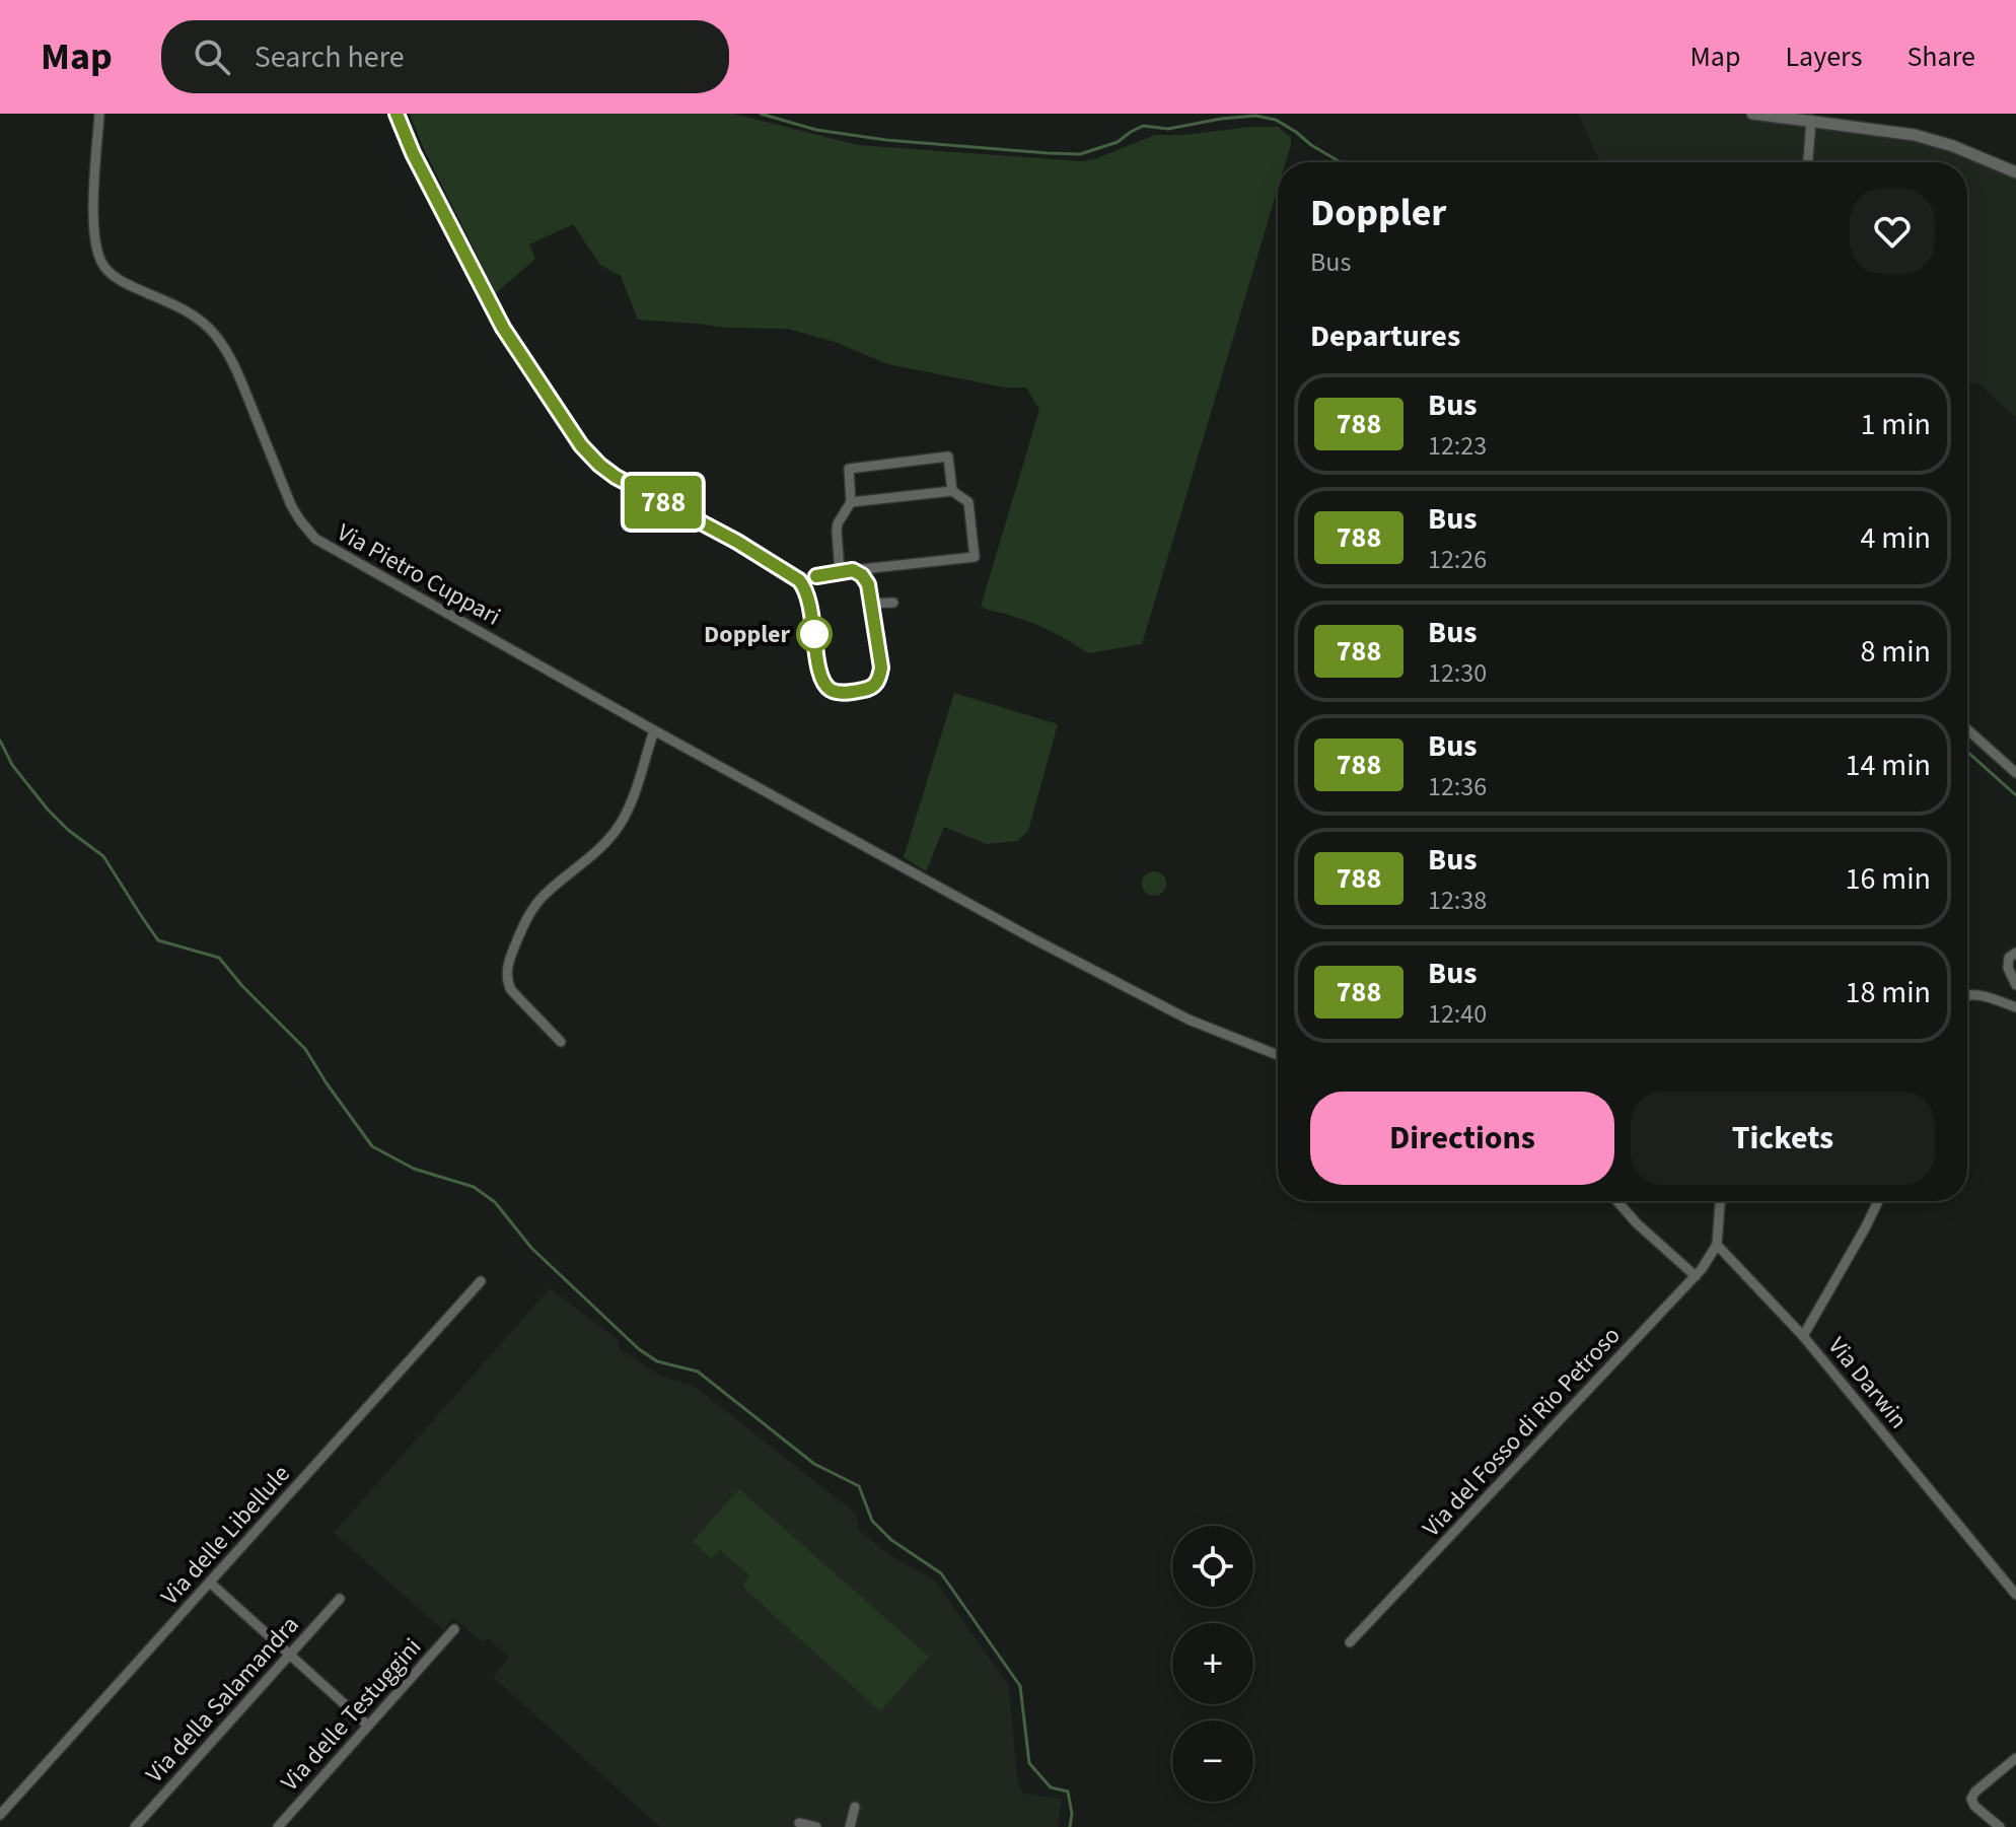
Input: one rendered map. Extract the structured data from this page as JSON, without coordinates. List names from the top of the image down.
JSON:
{
  "streets": {
    "street": [
      "Via Pietro Cuppari",
      "Via Darwin",
      "Via del Fosso di Rio Petroso",
      "Via delle Libellule",
      "Via della Salamandra",
      "Via delle Testuggini"
    ]
  },
  "crossings": [
    ["Via Darwin", "Via del Fosso di Rio Petroso"]
  ],
  "places": ["Doppler"],
  "lines": ["bus line 788"],
  "page": {
    "header": "Map",
    "search": "Search here",
    "nav": ["Map", "Layers", "Share"],
    "on_map": "788",
    "heading": [
      ["Doppler", "Bus"],
      "Departures"
    ],
    "list": [
      {
        "mark": "788",
        "name": "Bus",
        "note": "12:23",
        "value": "1 min"
      },
      {
        "mark": "788",
        "name": "Bus",
        "note": "12:26",
        "value": "4 min"
      },
      {
        "mark": "788",
        "name": "Bus",
        "note": "12:30",
        "value": "8 min"
      },
      {
        "mark": "788",
        "name": "Bus",
        "note": "12:36",
        "value": "14 min"
      },
      {
        "mark": "788",
        "name": "Bus",
        "note": "12:38",
        "value": "16 min"
      },
      {
        "mark": "788",
        "name": "Bus",
        "note": "12:40",
        "value": "18 min"
      }
    ],
    "buttons": ["Directions", "Tickets"],
    "map_buttons": ["+", "−"]
  }
}
